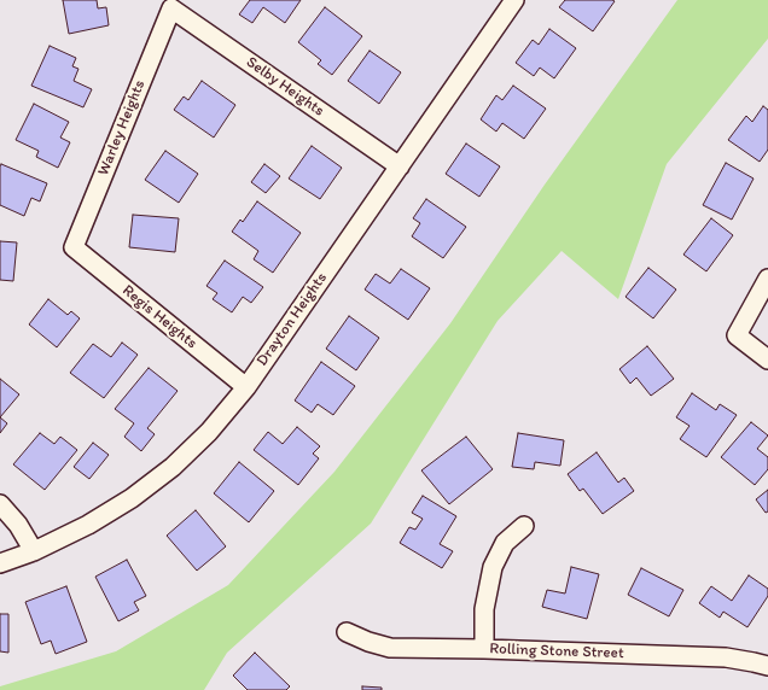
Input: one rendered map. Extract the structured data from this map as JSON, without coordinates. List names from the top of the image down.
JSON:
{
  "streets": {
    "street": [
      "Selby Heights",
      "Warley Heights",
      "Regis Heights",
      "Drayton Heights",
      "Rolling Stone Street"
    ]
  },
  "crossings": [
    ["Selby Heights", "Warley Heights"],
    ["Selby Heights", "Drayton Heights"],
    ["Warley Heights", "Regis Heights"],
    ["Regis Heights", "Drayton Heights"]
  ]
}
